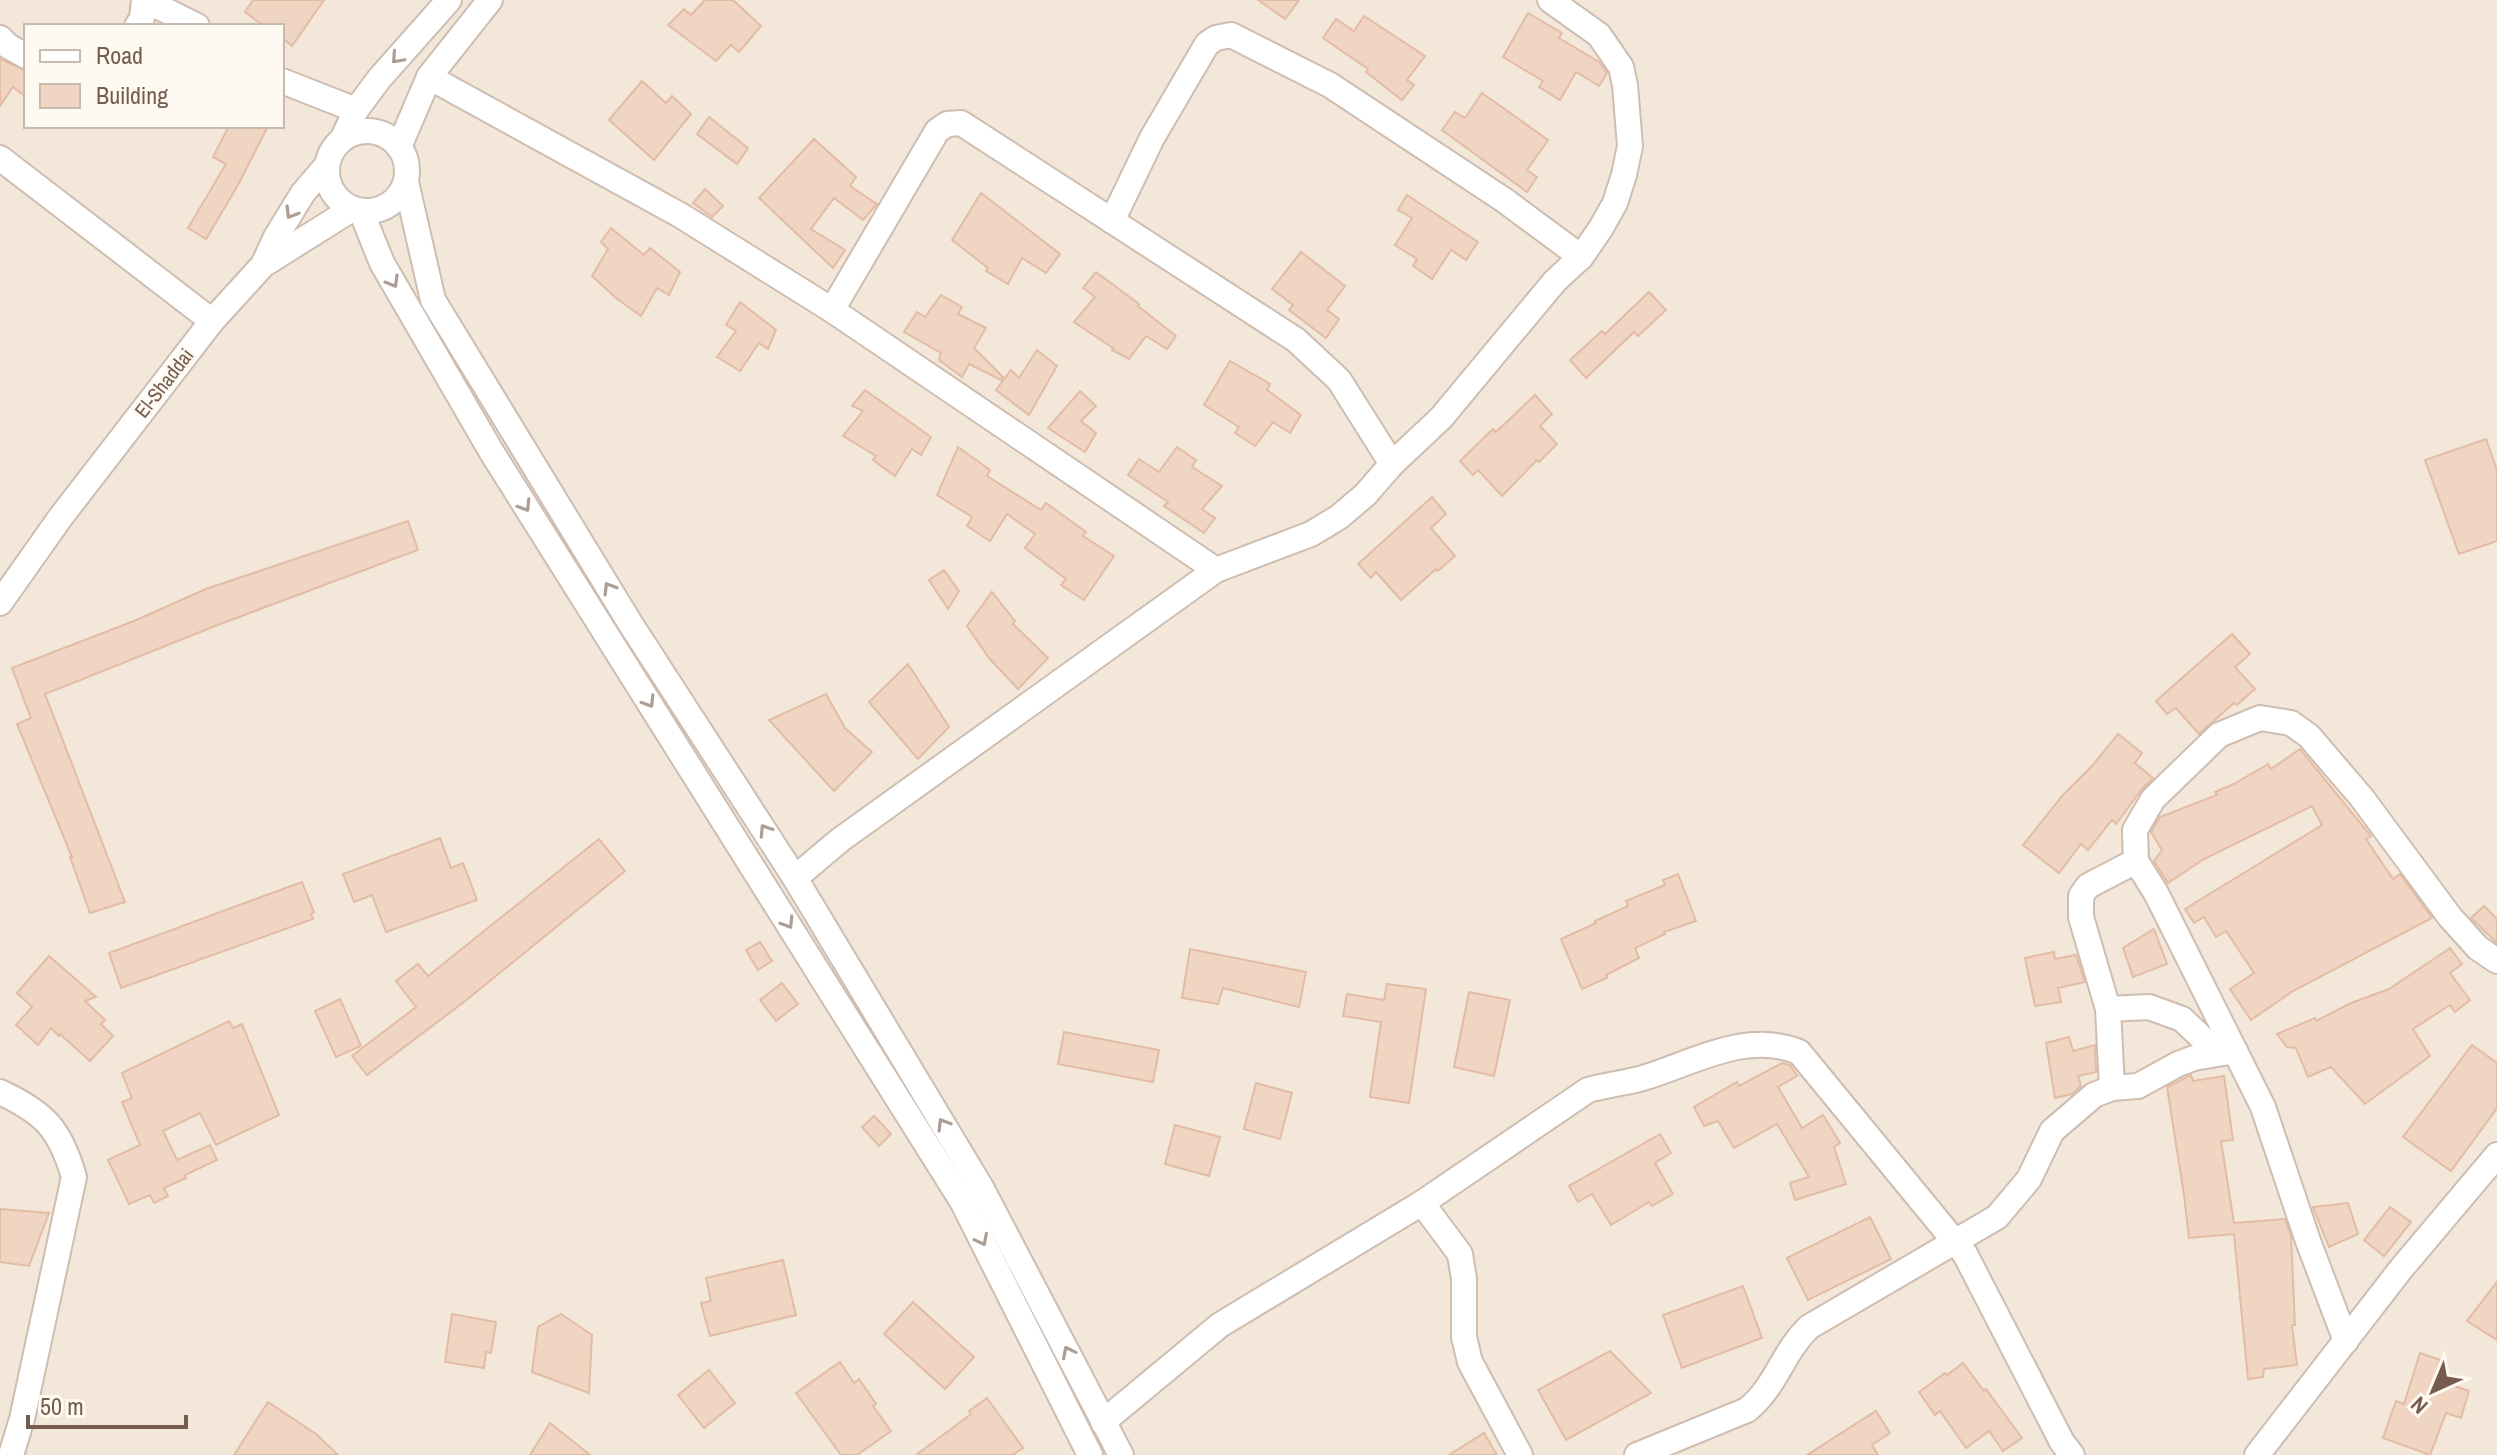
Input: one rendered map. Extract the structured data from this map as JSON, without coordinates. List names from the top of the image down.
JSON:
{
  "streets": {
    "street": ["El-Shaddai"]
  },
  "legend": ["Road", "Building"],
  "scale_bar": "50 m",
  "north": "bottom left"
}
